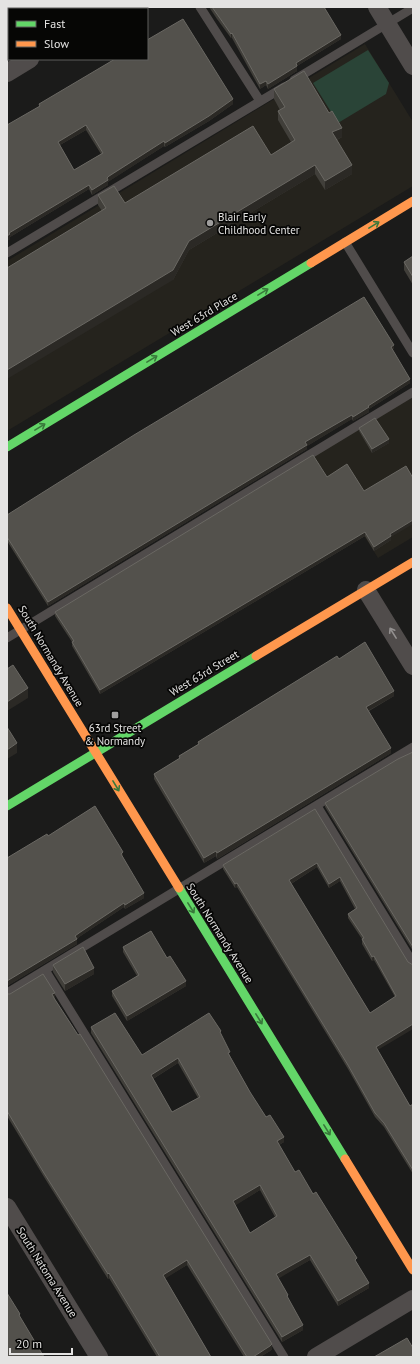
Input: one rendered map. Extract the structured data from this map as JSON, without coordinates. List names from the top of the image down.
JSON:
{
  "streets": {
    "street": [
      "West 63rd Place",
      "South Normandy Avenue",
      "West 63rd Street",
      "South Natoma Avenue"
    ]
  },
  "crossings": [
    ["South Normandy Avenue", "West 63rd Street"]
  ],
  "one_way": ["West 63rd Place", "South Normandy Avenue"],
  "places": {
    "other": ["Blair Early Childhood Center"],
    "transit": ["63rd Street & Normandy"]
  },
  "legend": ["Fast", "Slow"],
  "scale_bar": "20 m"
}
